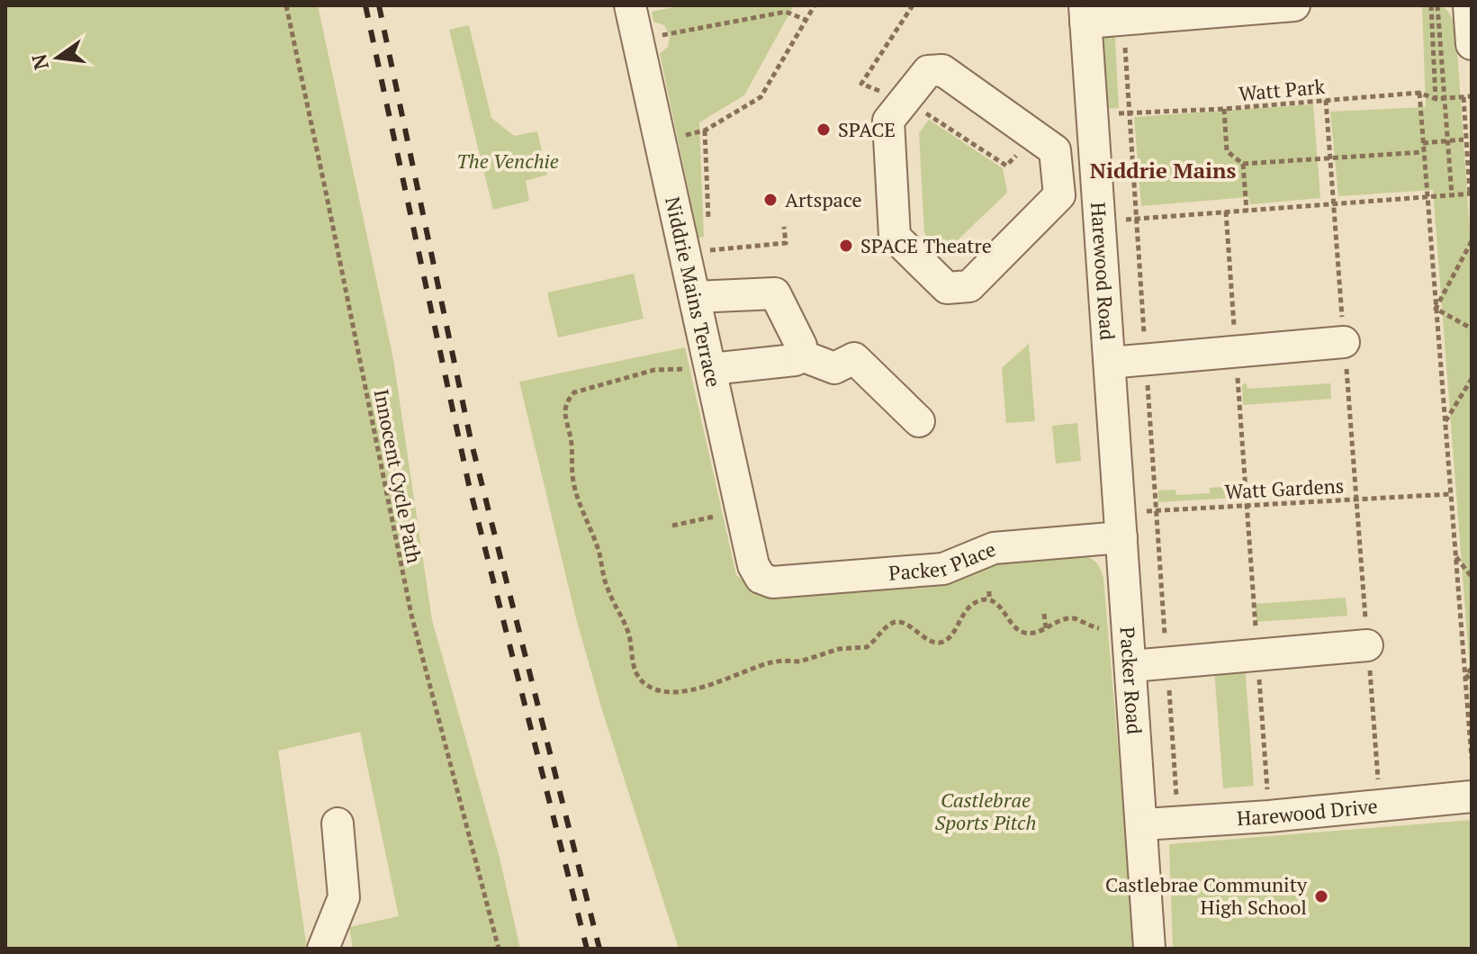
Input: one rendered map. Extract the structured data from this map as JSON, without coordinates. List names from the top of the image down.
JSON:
{
  "streets": {
    "street": [
      "Harewood Road",
      "Niddrie Mains Terrace",
      "Packer Place",
      "Packer Road",
      "Harewood Drive"
    ],
    "path": ["Watt Park", "Innocent Cycle Path", "Watt Gardens"]
  },
  "crossings": [
    ["Watt Park", "Harewood Road"],
    ["Harewood Road", "Watt Gardens"],
    ["Harewood Road", "Packer Place"],
    ["Harewood Road", "Packer Road"],
    ["Niddrie Mains Terrace", "Packer Place"],
    ["Watt Gardens", "Packer Place"],
    ["Watt Gardens", "Packer Road"],
    ["Packer Place", "Packer Road"],
    ["Packer Road", "Harewood Drive"]
  ],
  "districts": ["Niddrie Mains"],
  "parks": ["The Venchie", "Castlebrae Sports Pitch"],
  "places": [
    "SPACE",
    "Artspace",
    "SPACE Theatre",
    "Castlebrae Community High School"
  ],
  "north": "left"
}
